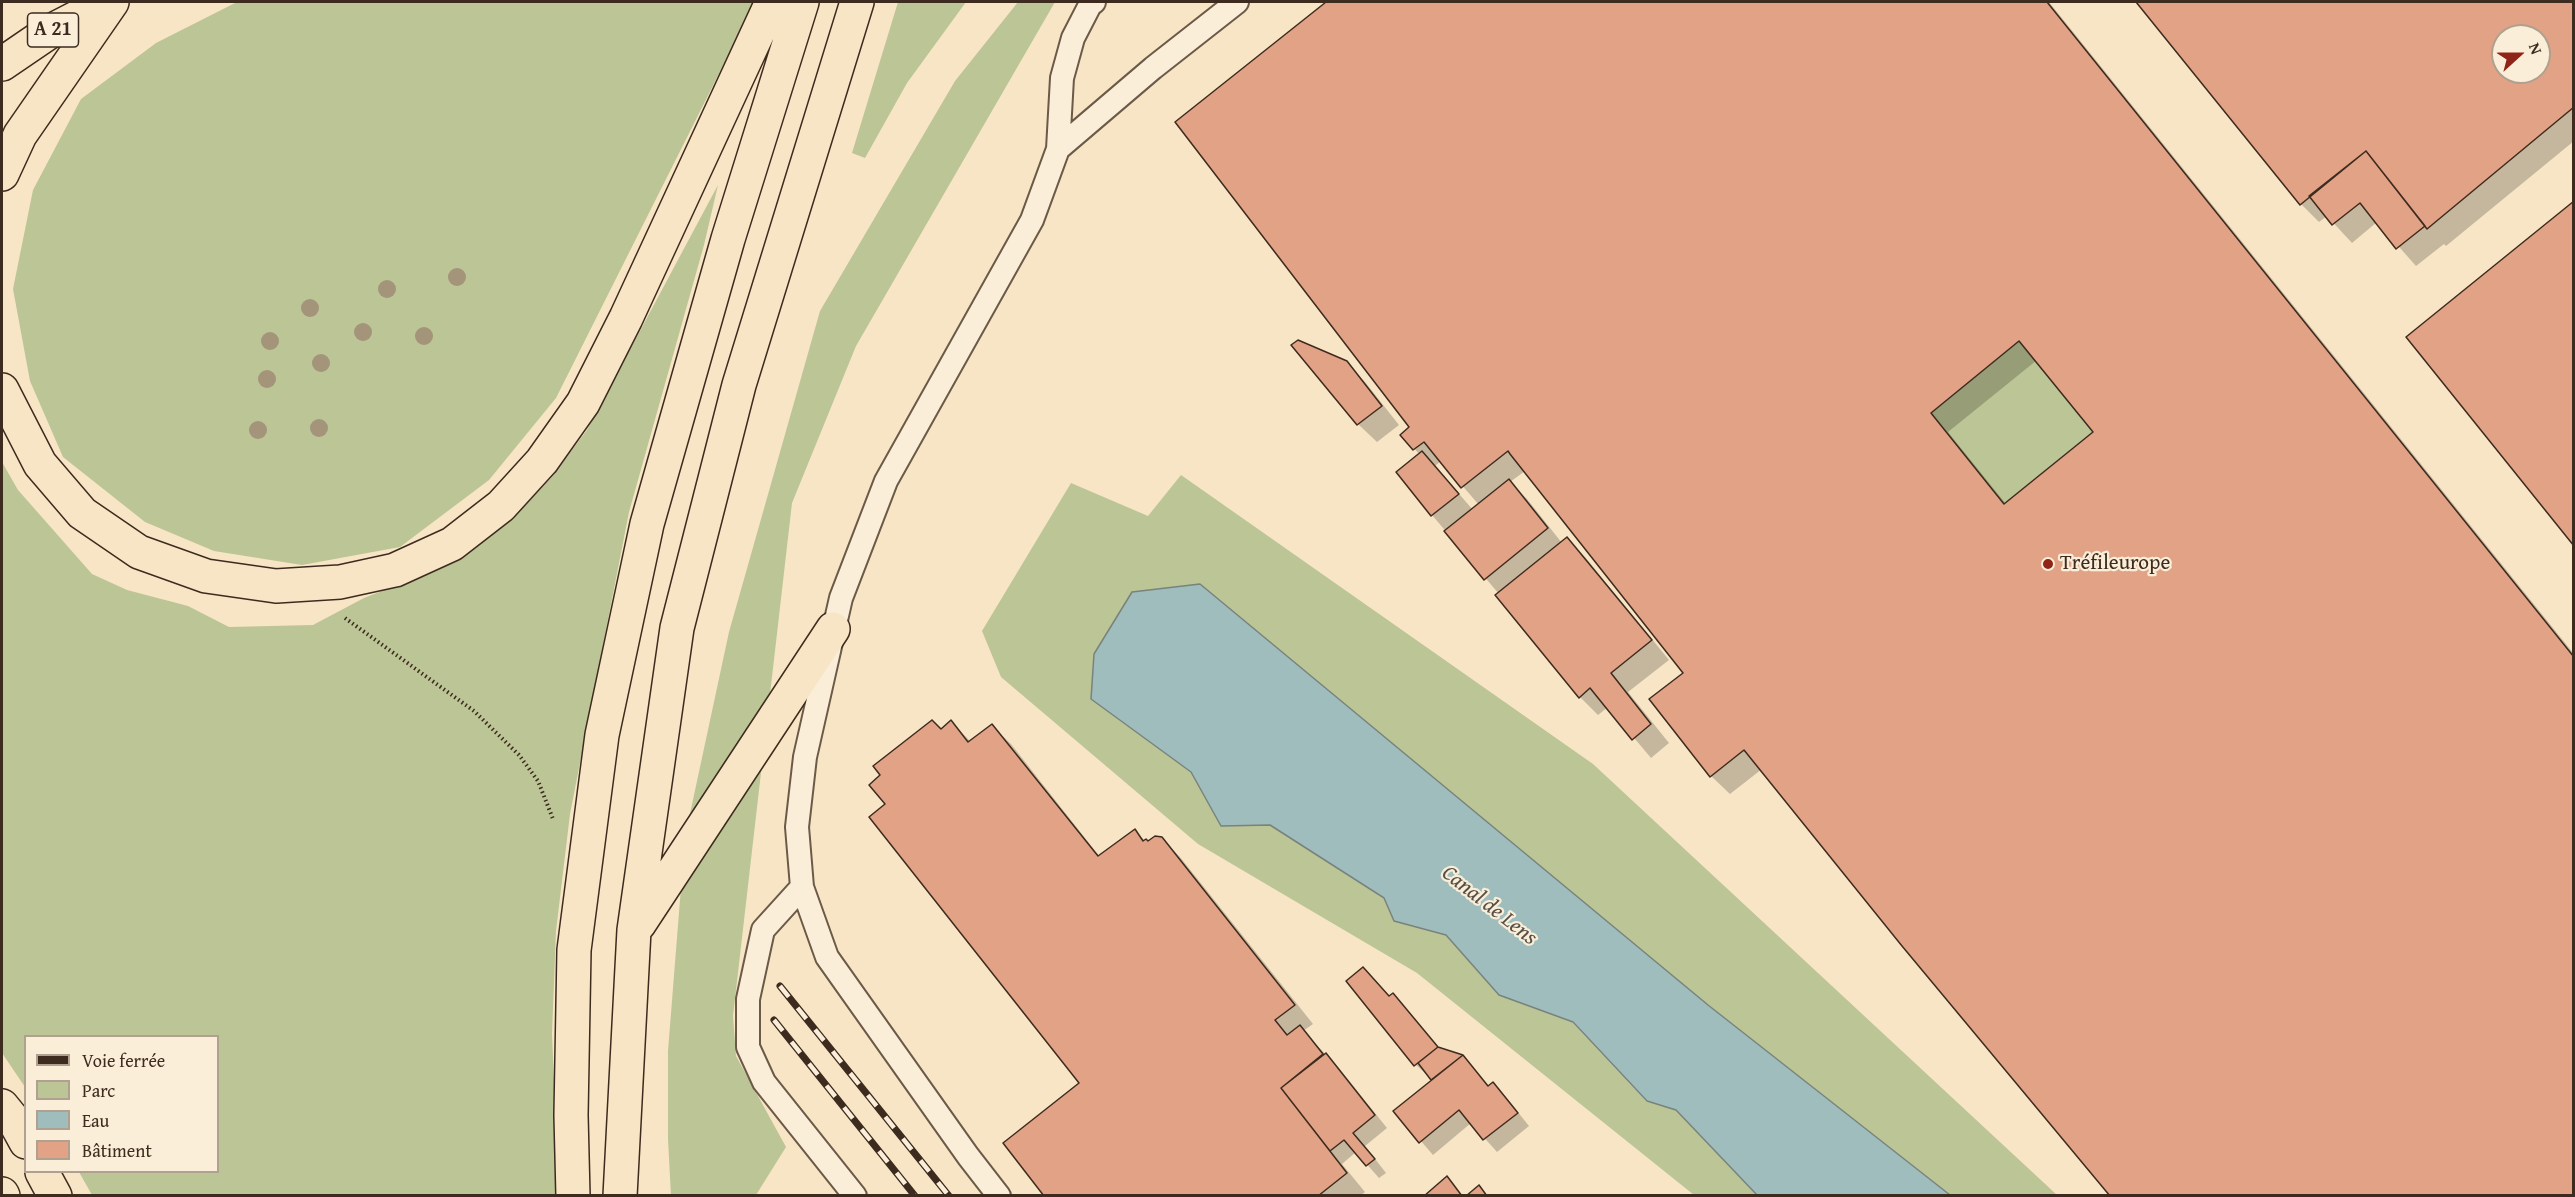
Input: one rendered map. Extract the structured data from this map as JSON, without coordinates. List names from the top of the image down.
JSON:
{
  "streets": {
    "highway": ["A 21"]
  },
  "water": ["Canal de Lens"],
  "places": ["Tréfileurope"],
  "legend": [
    "Voie ferrée",
    "Parc",
    "Eau",
    "Bâtiment"
  ],
  "north": "right"
}
